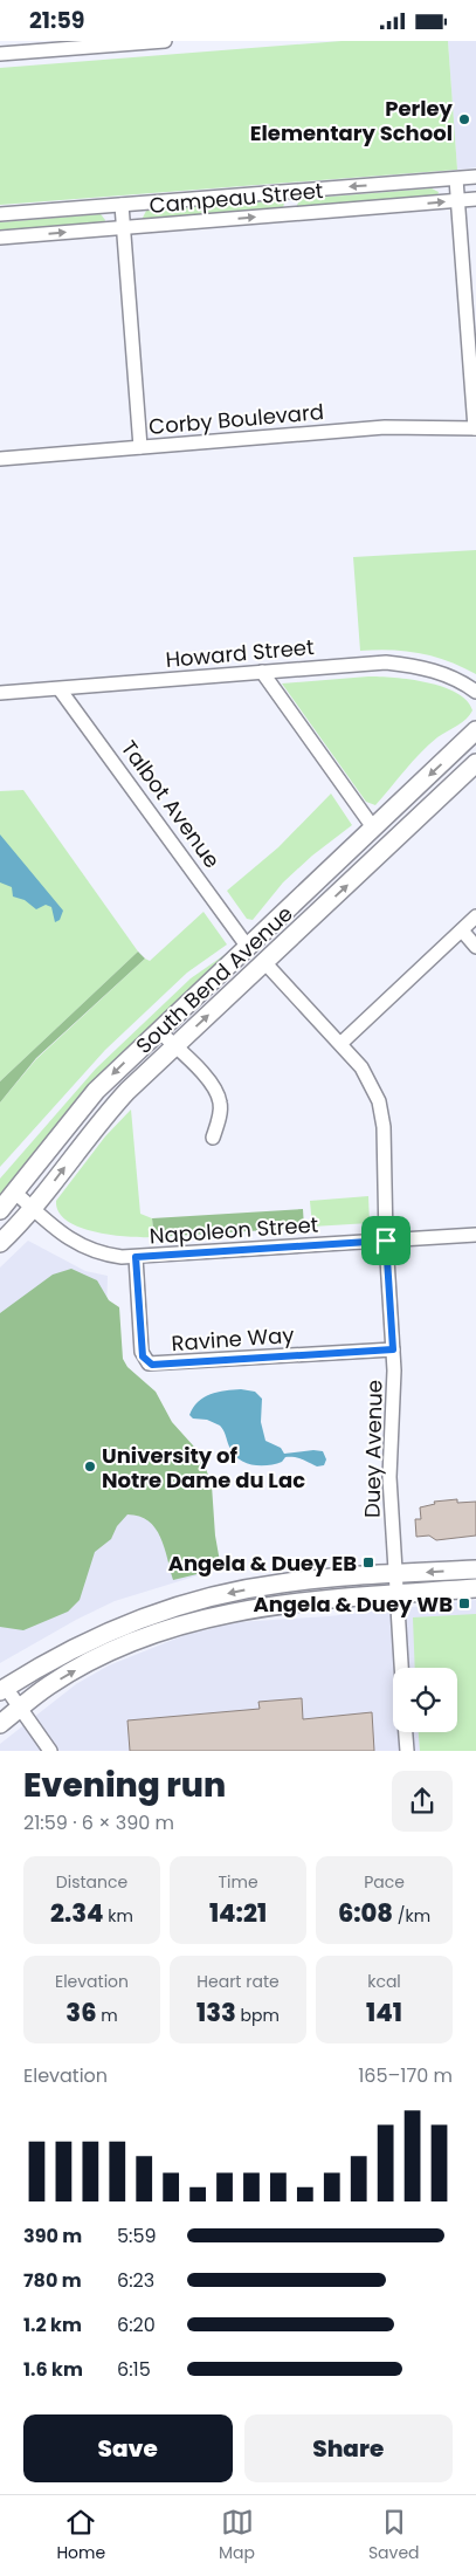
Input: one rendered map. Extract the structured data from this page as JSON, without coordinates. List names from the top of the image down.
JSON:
{
  "streets": {
    "main road": ["South Bend Avenue"],
    "street": [
      "Campeau Street",
      "Corby Boulevard",
      "Howard Street",
      "Talbot Avenue",
      "Napoleon Street",
      "Ravine Way",
      "Duey Avenue"
    ]
  },
  "crossings": [
    ["Howard Street", "Talbot Avenue"],
    ["Talbot Avenue", "South Bend Avenue"],
    ["South Bend Avenue", "Napoleon Street"],
    ["South Bend Avenue", "Duey Avenue"],
    ["Napoleon Street", "Ravine Way"],
    ["Napoleon Street", "Duey Avenue"],
    ["Ravine Way", "Duey Avenue"]
  ],
  "places": {
    "other": ["Perley Elementary School", "University of Notre Dame du Lac"],
    "transit": ["Angela & Duey EB", "Angela & Duey WB"]
  },
  "page": {
    "status": "21:59",
    "heading": ["Evening run", "21:59 · 6 × 390 m"],
    "stats": [
      ["Distance", "2.34 km"],
      ["Time", "14:21"],
      ["Pace", "6:08 /km"],
      ["Elevation", "36 m"],
      ["Heart rate", "133 bpm"],
      ["kcal", "141"]
    ],
    "chart": ["Elevation", "165–170 m"],
    "list": [
      {
        "name": "390 m",
        "note": "5:59"
      },
      {
        "name": "780 m",
        "note": "6:23"
      },
      {
        "name": "1.2 km",
        "note": "6:20"
      },
      {
        "name": "1.6 km",
        "note": "6:15"
      }
    ],
    "buttons": ["Save", "Share"],
    "tabs": ["Home", "Map", "Saved"]
  }
}
